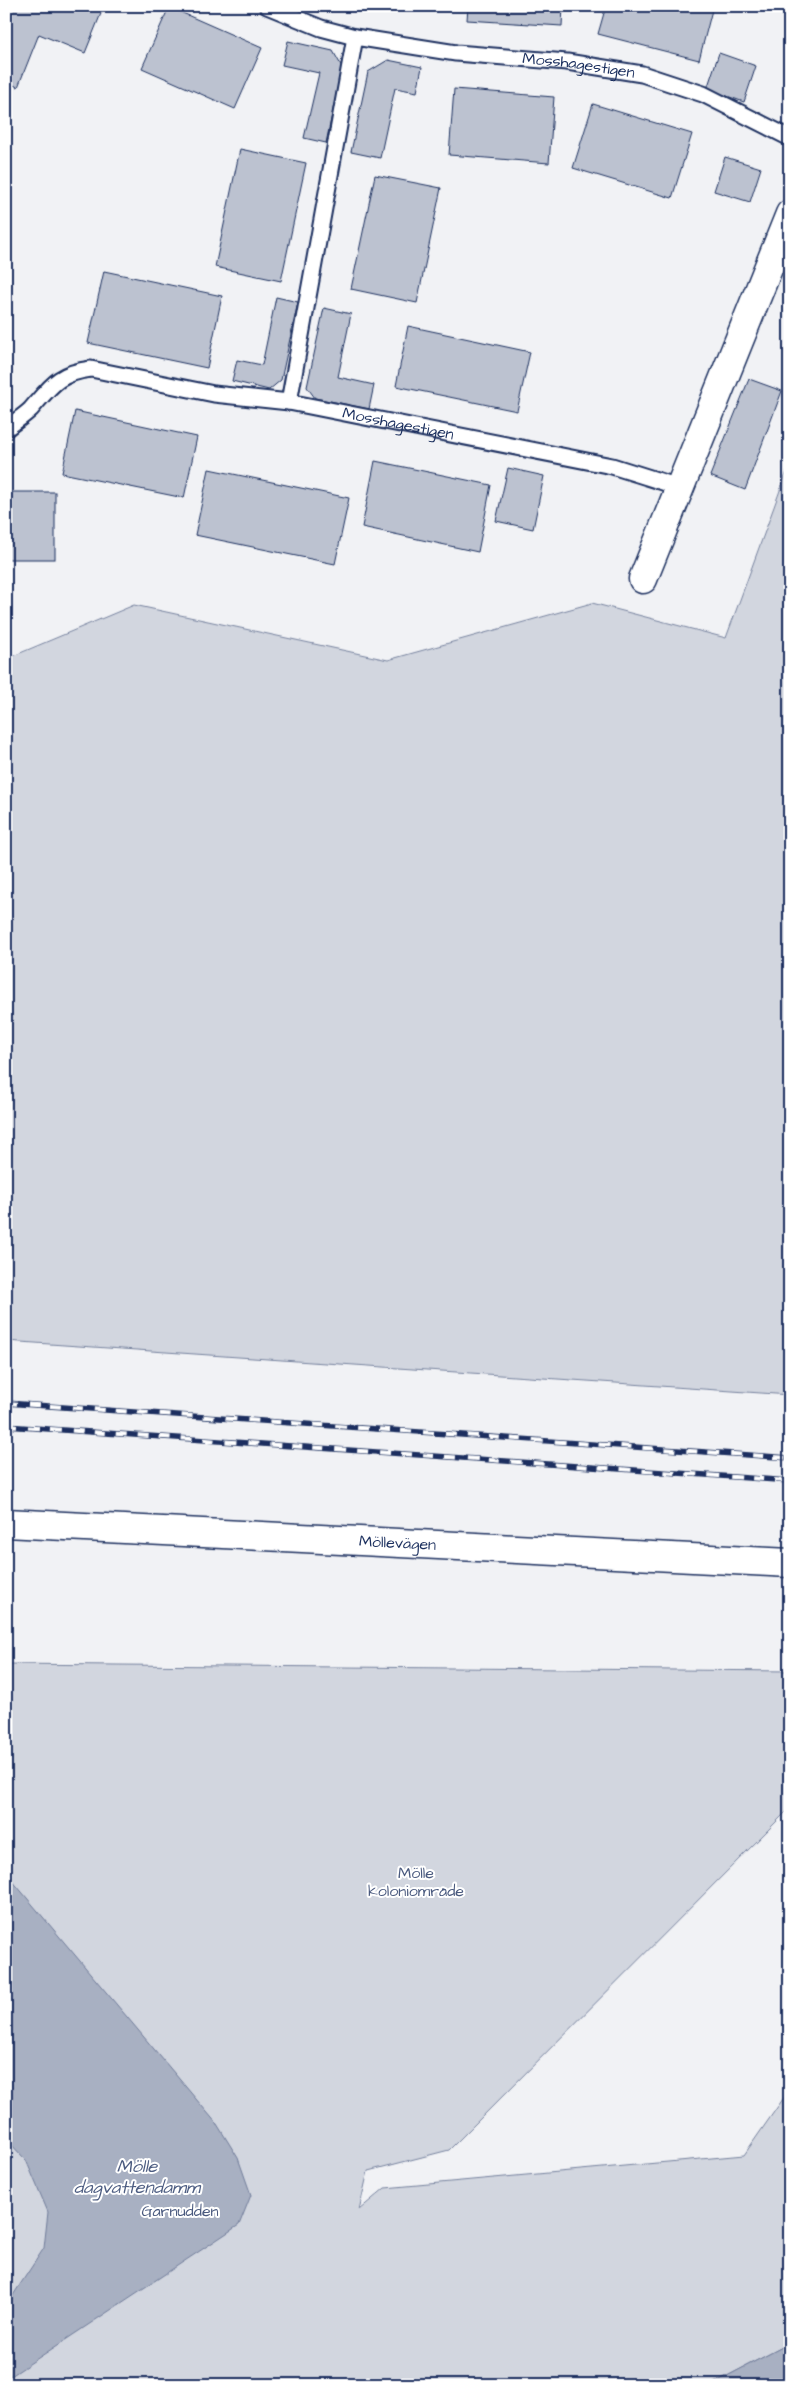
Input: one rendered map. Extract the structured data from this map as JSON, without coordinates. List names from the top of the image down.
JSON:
{
  "streets": {
    "street": ["Möllevägen"],
    "lane": ["Mosshagestigen"]
  },
  "water": ["Mölle dagvattendamm"],
  "parks": ["Mölle koloniområde", "Garnudden"]
}
